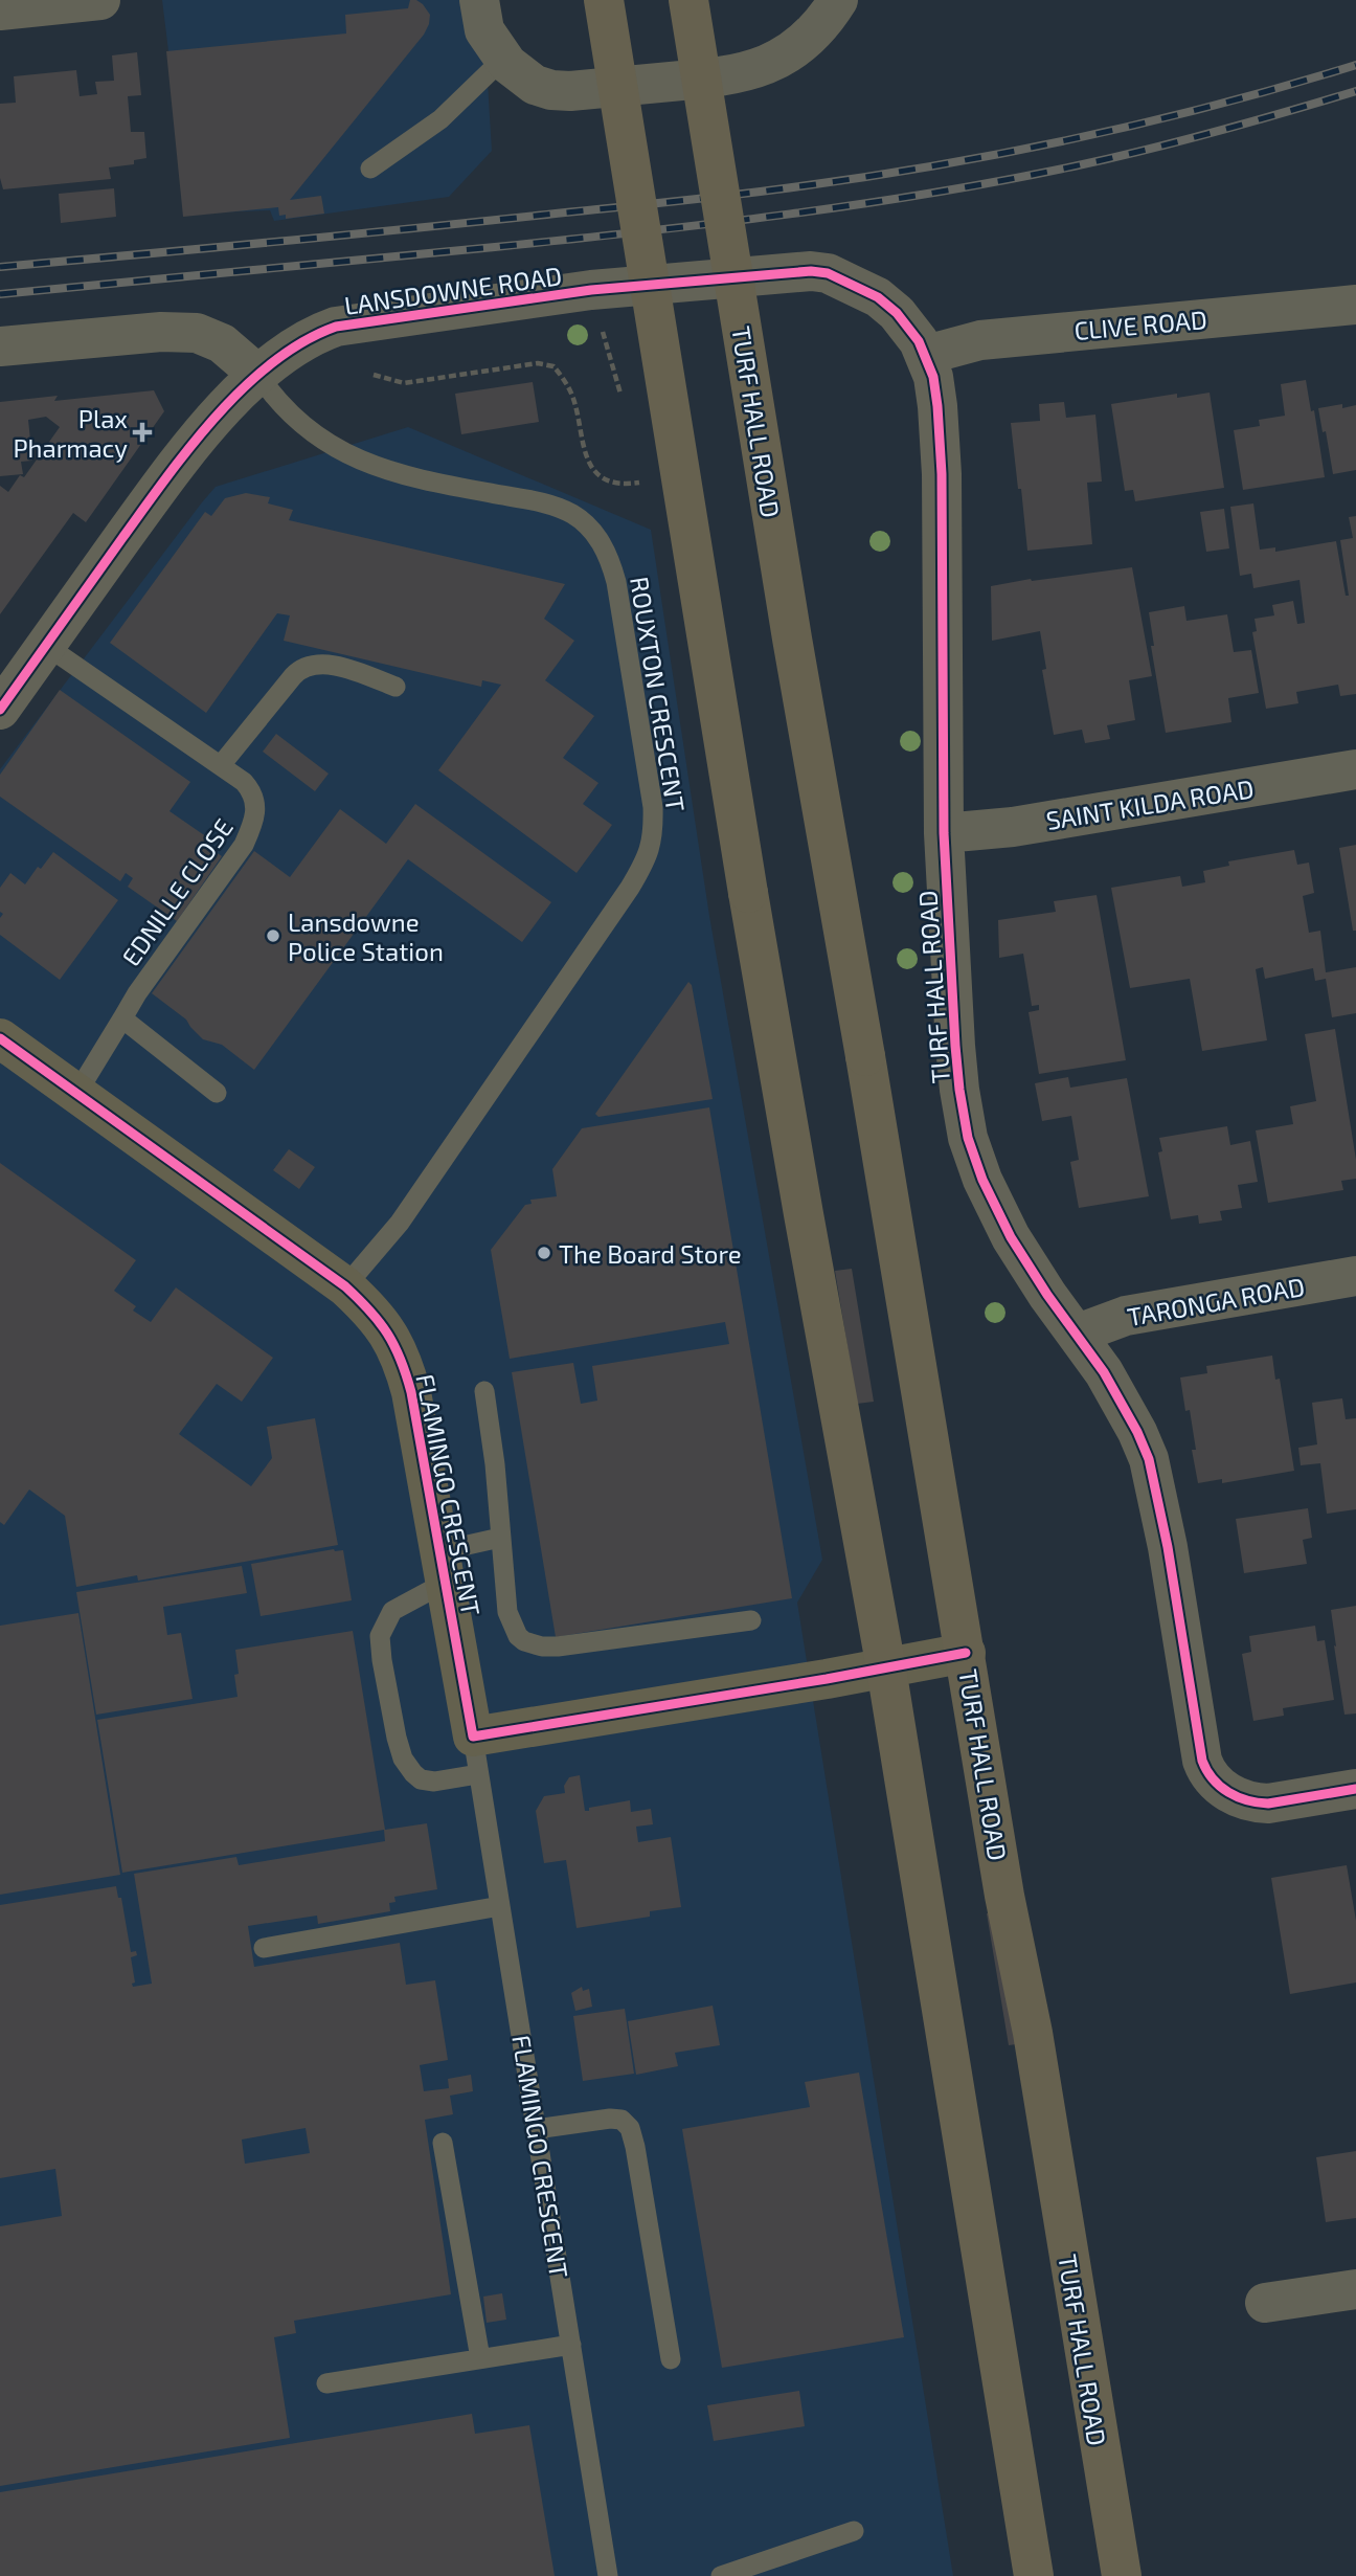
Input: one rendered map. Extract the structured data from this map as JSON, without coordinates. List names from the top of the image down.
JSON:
{
  "streets": {
    "main road": ["TURF HALL ROAD"],
    "street": [
      "LANSDOWNE ROAD",
      "CLIVE ROAD",
      "SAINT KILDA ROAD",
      "TARONGA ROAD",
      "FLAMINGO CRESCENT"
    ],
    "lane": ["ROUXTON CRESCENT", "EDNILLE CLOSE"]
  },
  "crossings": [
    ["LANSDOWNE ROAD", "CLIVE ROAD"],
    ["LANSDOWNE ROAD", "TURF HALL ROAD"],
    ["LANSDOWNE ROAD", "ROUXTON CRESCENT"],
    ["LANSDOWNE ROAD", "EDNILLE CLOSE"],
    ["CLIVE ROAD", "TURF HALL ROAD"],
    ["TURF HALL ROAD", "SAINT KILDA ROAD"],
    ["TURF HALL ROAD", "TARONGA ROAD"],
    ["ROUXTON CRESCENT", "FLAMINGO CRESCENT"],
    ["EDNILLE CLOSE", "FLAMINGO CRESCENT"]
  ],
  "places": {
    "health": ["Plax Pharmacy"],
    "other": ["Lansdowne Police Station", "The Board Store"]
  }
}
